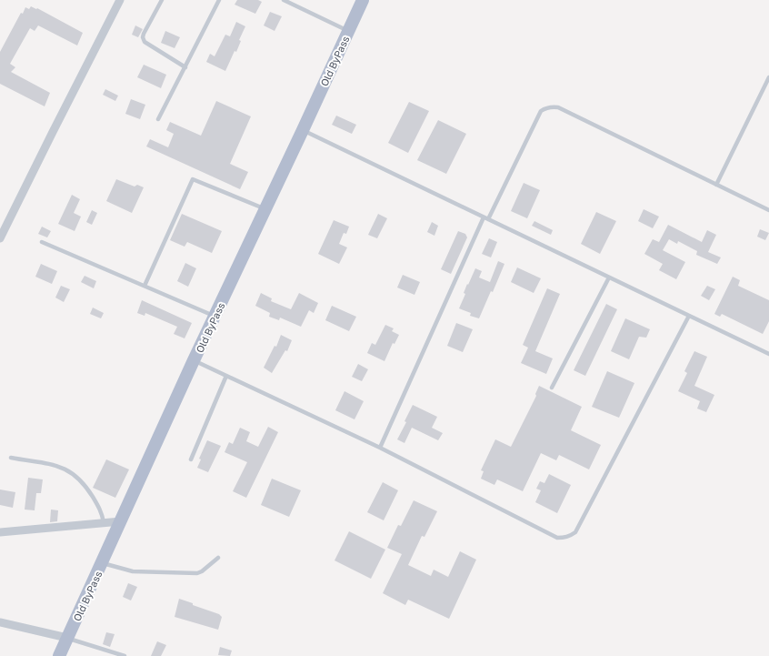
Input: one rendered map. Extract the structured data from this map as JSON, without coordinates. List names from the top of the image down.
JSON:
{
  "streets": {
    "main road": ["Old ByPass"]
  }
}
